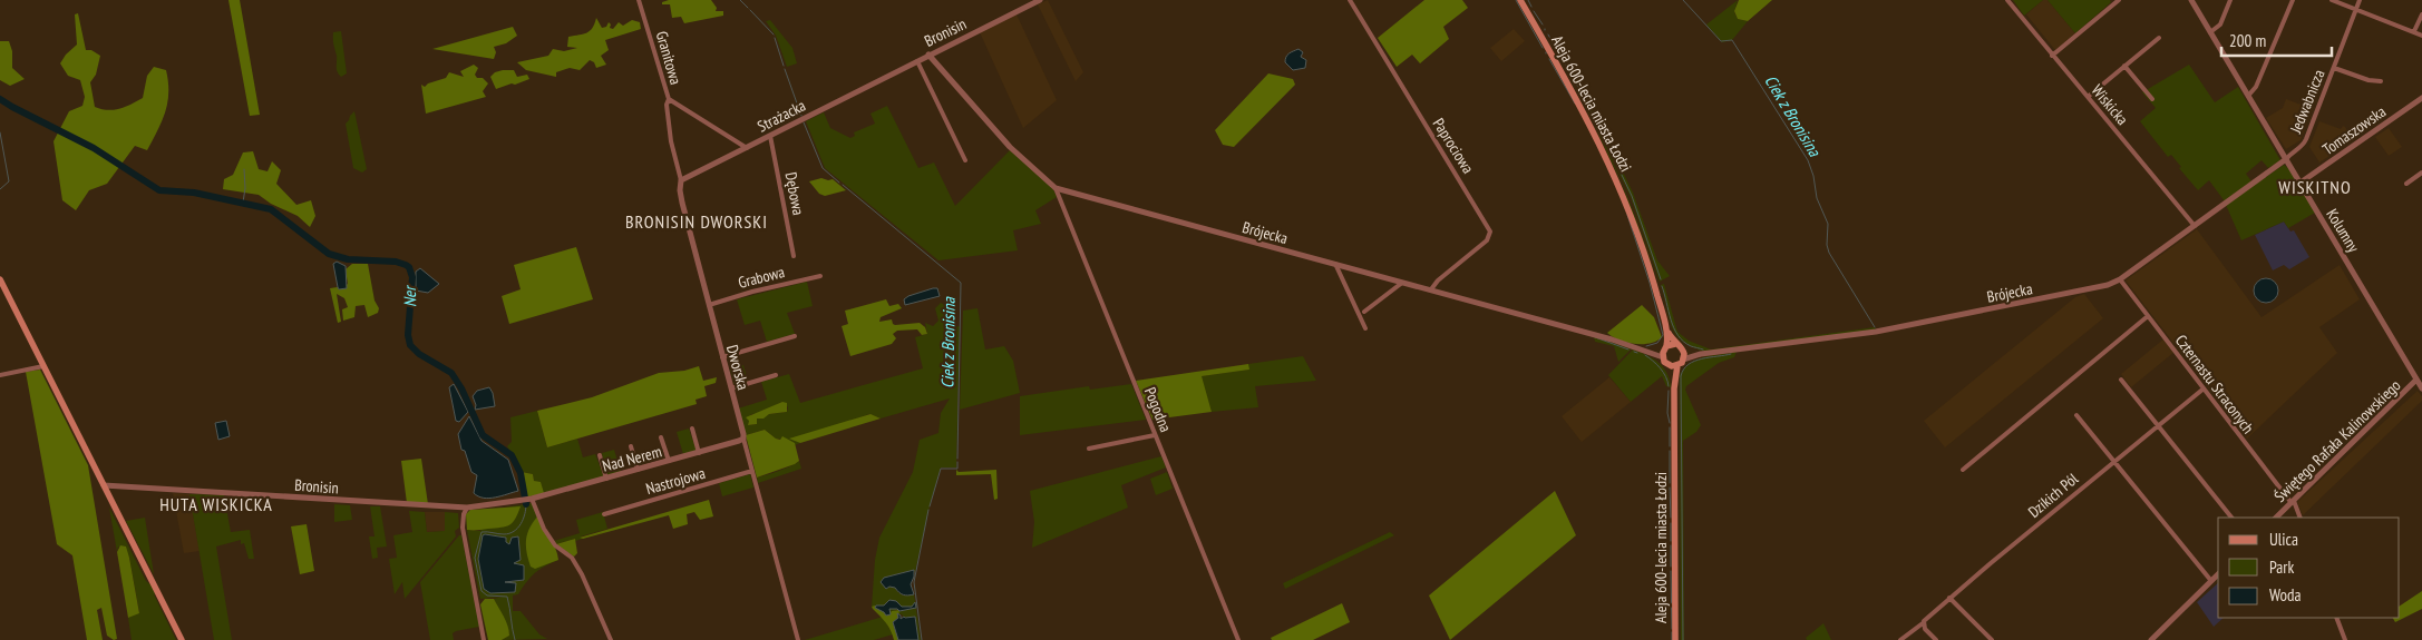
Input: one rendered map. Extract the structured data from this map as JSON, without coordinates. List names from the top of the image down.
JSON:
{
  "streets": {
    "main road": ["Aleja 600-lecia miasta Łodzi"],
    "street": [
      "Bronisin",
      "Granitowa",
      "Jedwabnicza",
      "Wiskicka",
      "Strażacka",
      "Tomaszowska",
      "Paprociowa",
      "Dębowa",
      "Kolumny",
      "Brójecka",
      "Grabowa",
      "Dworska",
      "Czternastu Straconych",
      "Pogodna",
      "Świętego Rafała Kalinowskiego",
      "Nad Nerem",
      "Nastrojowa",
      "Dzikich Pól"
    ]
  },
  "crossings": [
    ["Bronisin", "Strażacka"],
    ["Bronisin", "Brójecka"],
    ["Bronisin", "Nad Nerem"],
    ["Granitowa", "Strażacka"],
    ["Granitowa", "Dworska"],
    ["Jedwabnicza", "Kolumny"],
    ["Jedwabnicza", "Brójecka"],
    ["Aleja 600-lecia miasta Łodzi", "Brójecka"],
    ["Wiskicka", "Brójecka"],
    ["Strażacka", "Dębowa"],
    ["Strażacka", "Dworska"],
    ["Tomaszowska", "Kolumny"],
    ["Paprociowa", "Brójecka"],
    ["Kolumny", "Brójecka"],
    ["Kolumny", "Świętego Rafała Kalinowskiego"],
    ["Brójecka", "Czternastu Straconych"],
    ["Brójecka", "Pogodna"],
    ["Grabowa", "Dworska"],
    ["Dworska", "Nad Nerem"],
    ["Dworska", "Nastrojowa"],
    ["Czternastu Straconych", "Świętego Rafała Kalinowskiego"],
    ["Czternastu Straconych", "Dzikich Pól"]
  ],
  "districts": ["WISKITNO", "BRONISIN DWORSKI", "HUTA WISKICKA"],
  "water": ["Ciek z Bronisina", "Ner"],
  "legend": ["Ulica", "Park", "Woda"],
  "scale_bar": "200 m"
}
